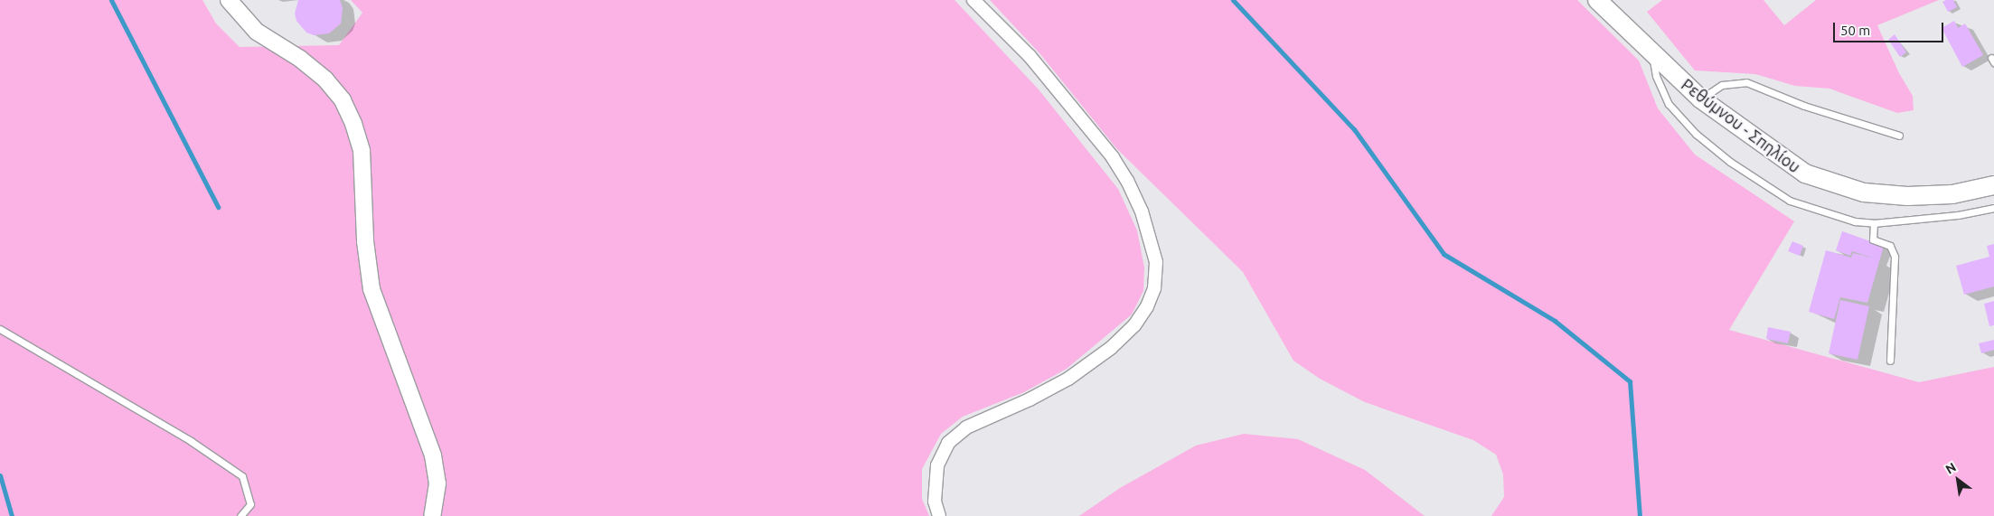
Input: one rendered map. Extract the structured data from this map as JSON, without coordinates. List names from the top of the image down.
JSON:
{
  "streets": {
    "main road": ["Ρεθύμνου - Σπηλίου"]
  },
  "scale_bar": "50 m",
  "north": "top left"
}
